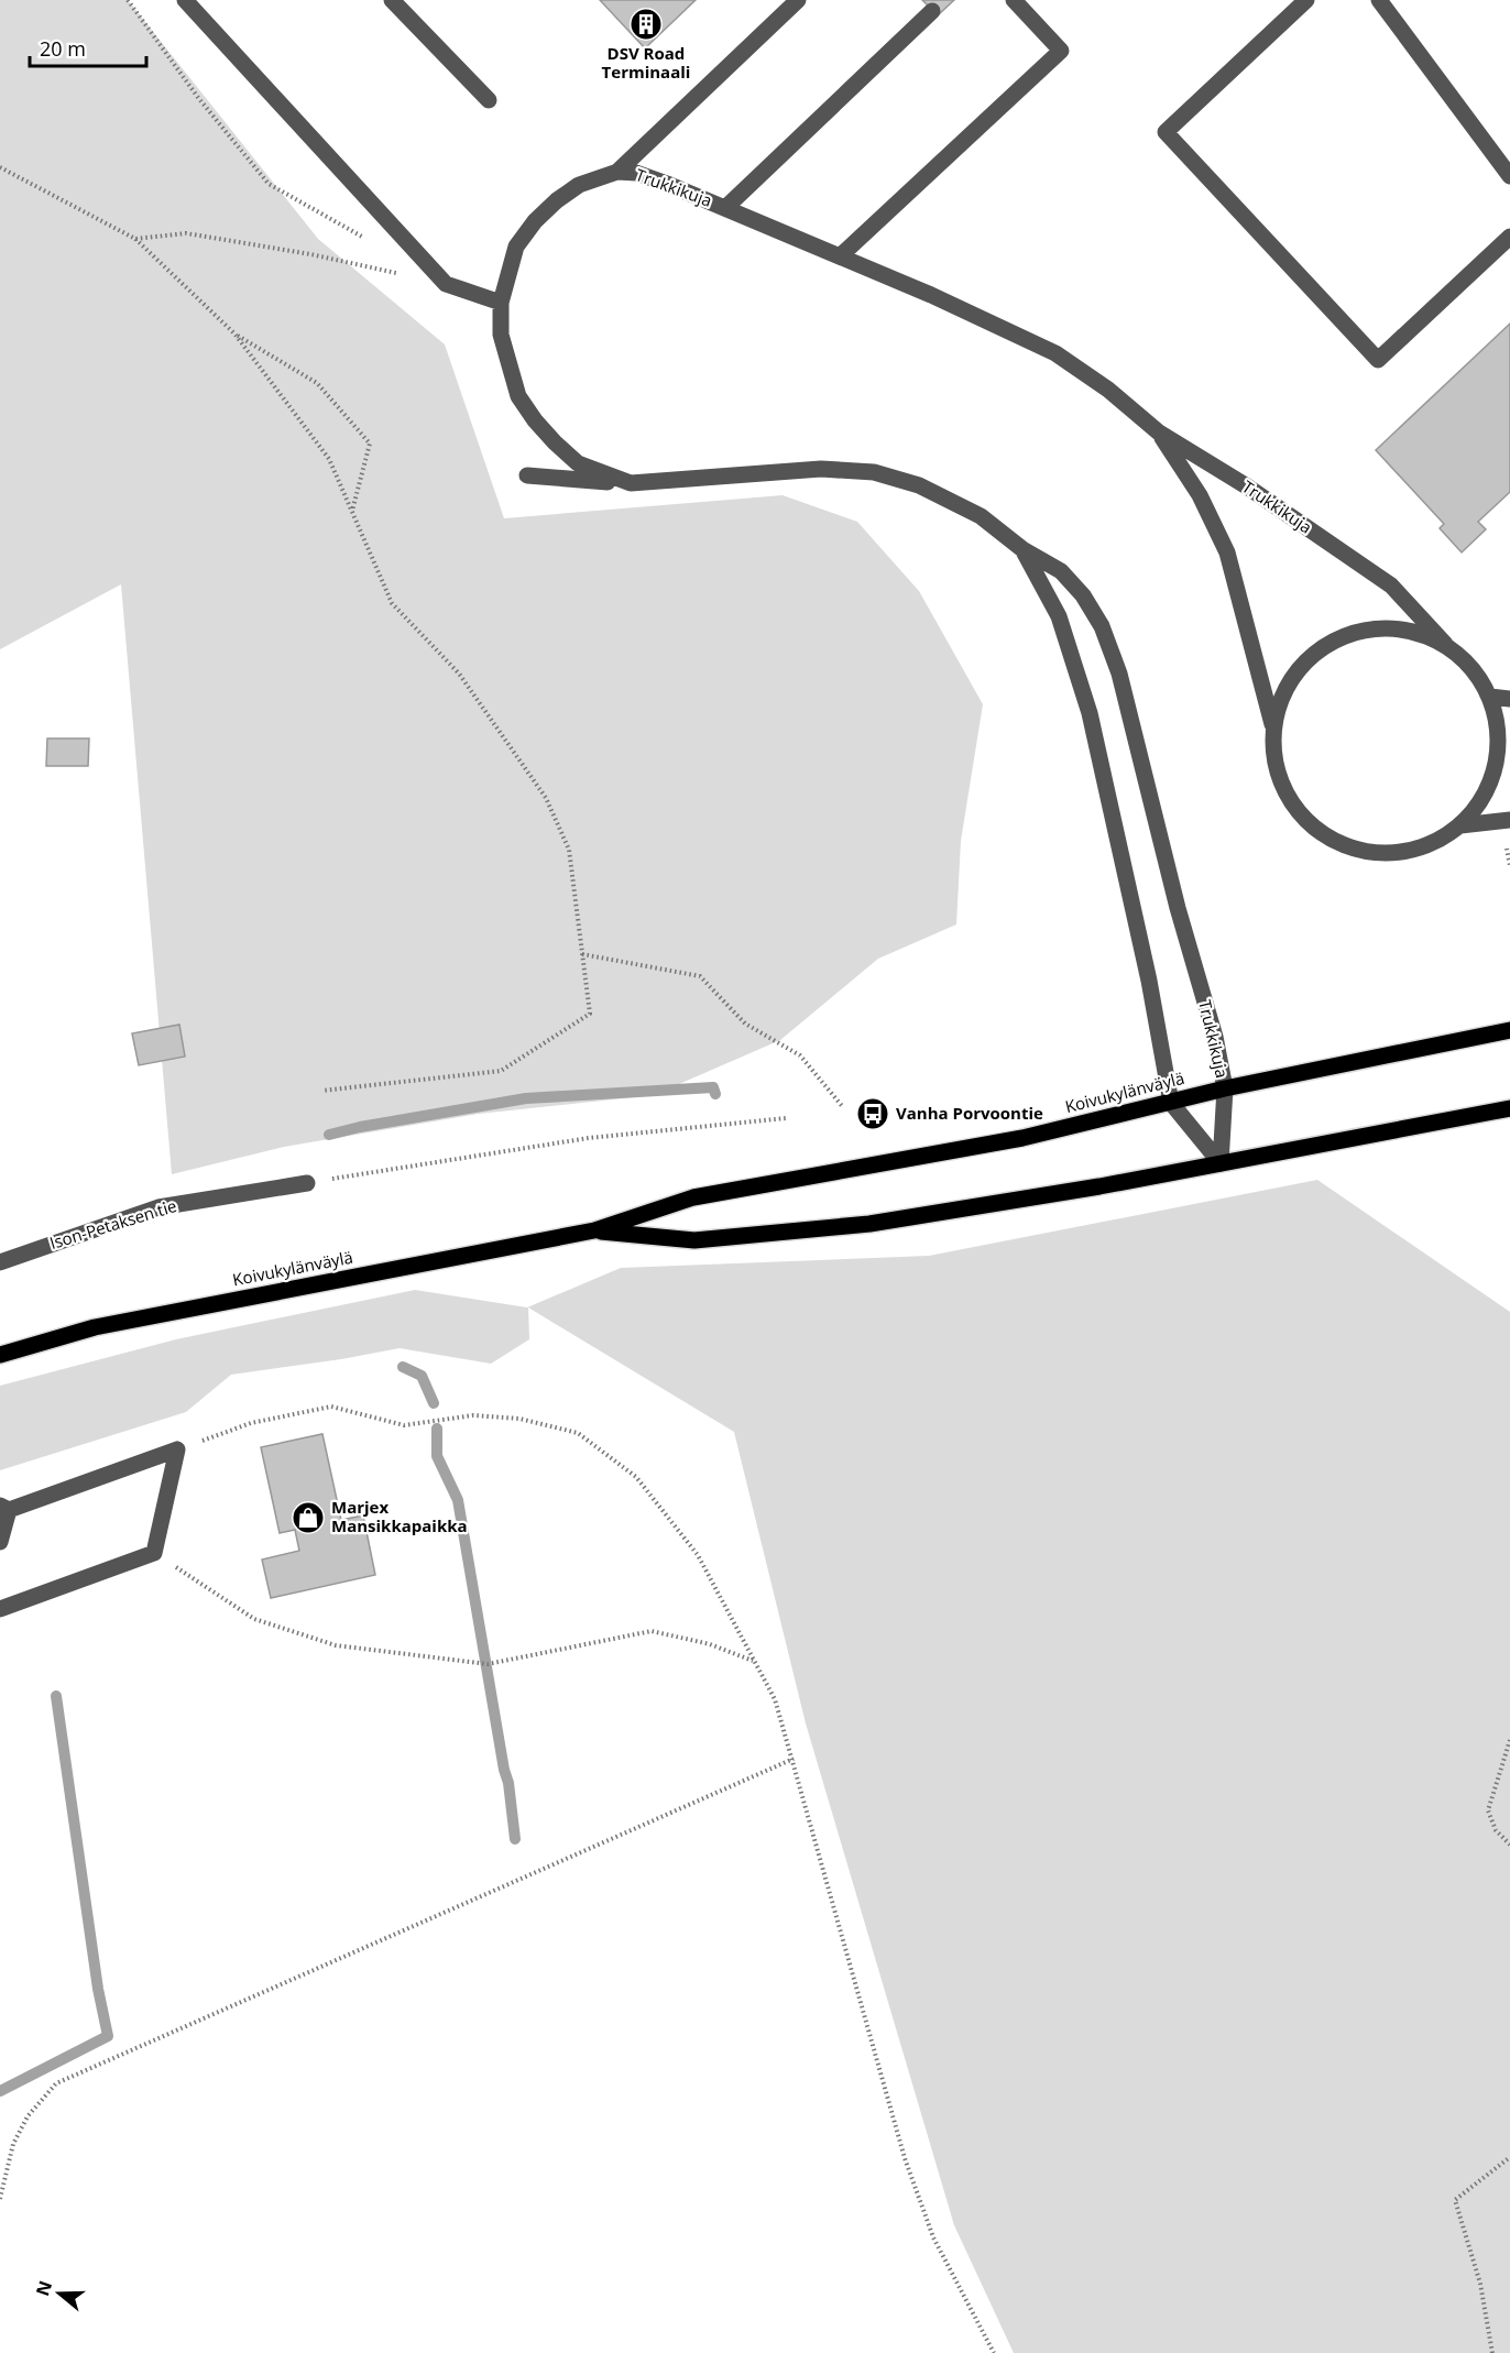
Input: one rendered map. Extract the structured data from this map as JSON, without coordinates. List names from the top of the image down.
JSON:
{
  "streets": {
    "main road": ["Koivukylänväylä"],
    "street": ["Trukkikuja", "Ison-Petaksen tie"]
  },
  "crossings": [
    ["Trukkikuja", "Koivukylänväylä"]
  ],
  "places": {
    "building": ["DSV Road Terminaali"],
    "bus stop": ["Vanha Porvoontie"],
    "shop": ["Marjex Mansikkapaikka"]
  },
  "scale_bar": "20 m",
  "north": "left"
}
